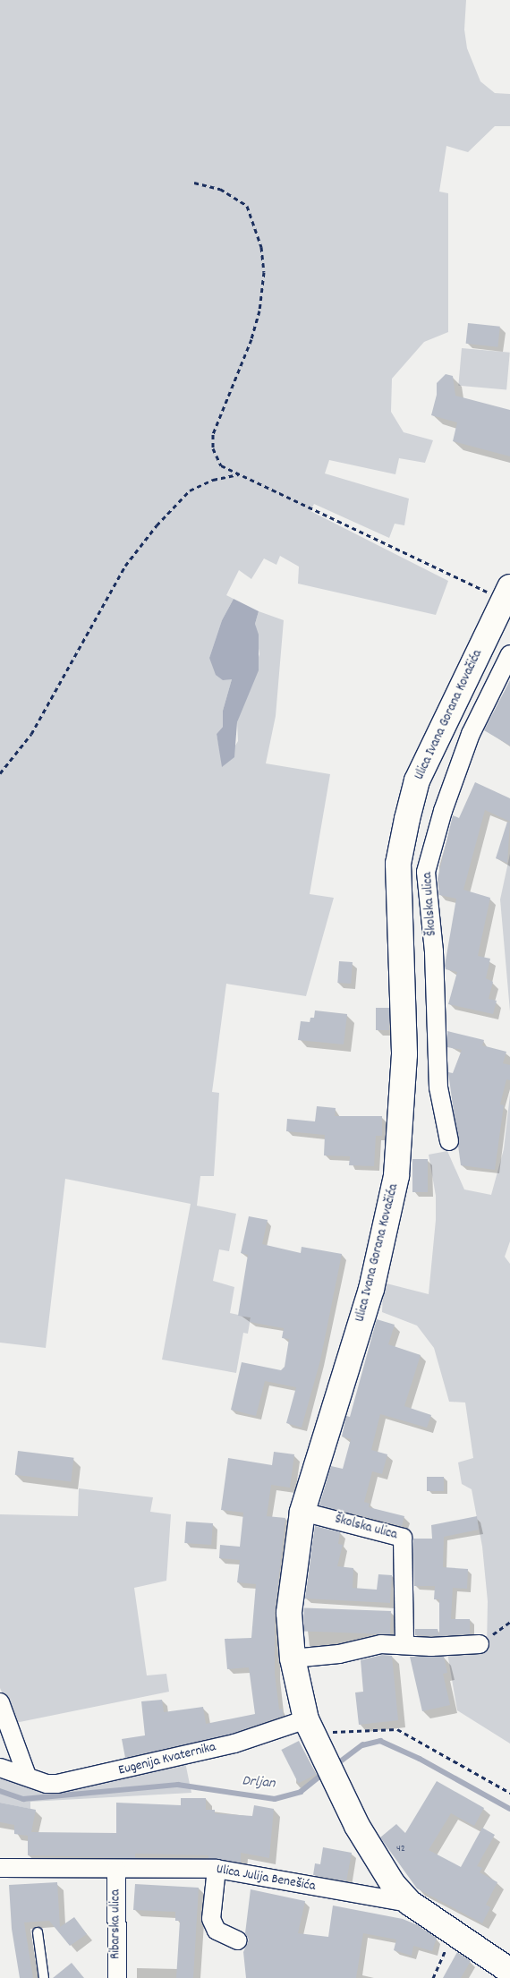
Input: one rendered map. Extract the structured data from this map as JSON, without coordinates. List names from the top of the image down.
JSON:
{
  "streets": {
    "main road": ["Ulica Ivana Gorana Kovačića", "Ulica Julija Benešića"],
    "street": ["Školska ulica", "Eugenija Kvaternika", "Ribarska ulica"]
  },
  "crossings": [
    ["Ulica Ivana Gorana Kovačića", "Školska ulica"],
    ["Ulica Ivana Gorana Kovačića", "Eugenija Kvaternika"],
    ["Ulica Ivana Gorana Kovačića", "Ulica Julija Benešića"],
    ["Ulica Julija Benešića", "Ribarska ulica"]
  ],
  "water": ["Drljan"],
  "house_numbers": ["42"]
}
